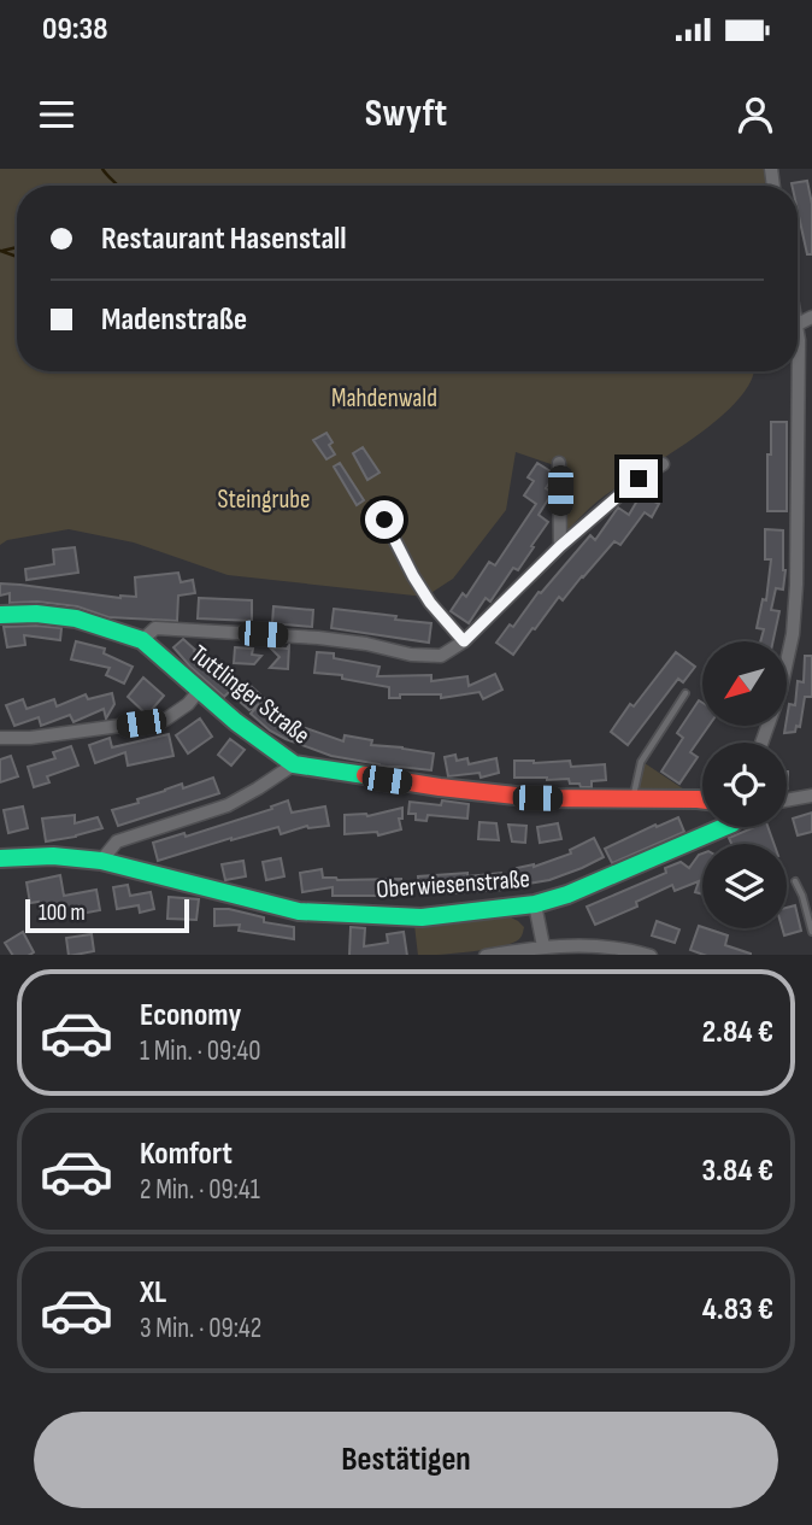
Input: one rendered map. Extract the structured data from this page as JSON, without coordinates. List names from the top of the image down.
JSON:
{
  "streets": {
    "street": ["Tuttlinger Straße", "Oberwiesenstraße"]
  },
  "parks": ["Mahdenwald", "Steingrube"],
  "scale_bar": "100 m",
  "north": "bottom left",
  "page": {
    "status": "09:38",
    "header": "Swyft",
    "banner": ["Restaurant Hasenstall", "Madenstraße"],
    "scale": "100 m",
    "list": [
      {
        "name": "Economy",
        "note": "1 Min. · 09:40",
        "value": "2.84 €"
      },
      {
        "name": "Komfort",
        "note": "2 Min. · 09:41",
        "value": "3.84 €"
      },
      {
        "name": "XL",
        "note": "3 Min. · 09:42",
        "value": "4.83 €"
      }
    ],
    "buttons": "Bestätigen"
  }
}
